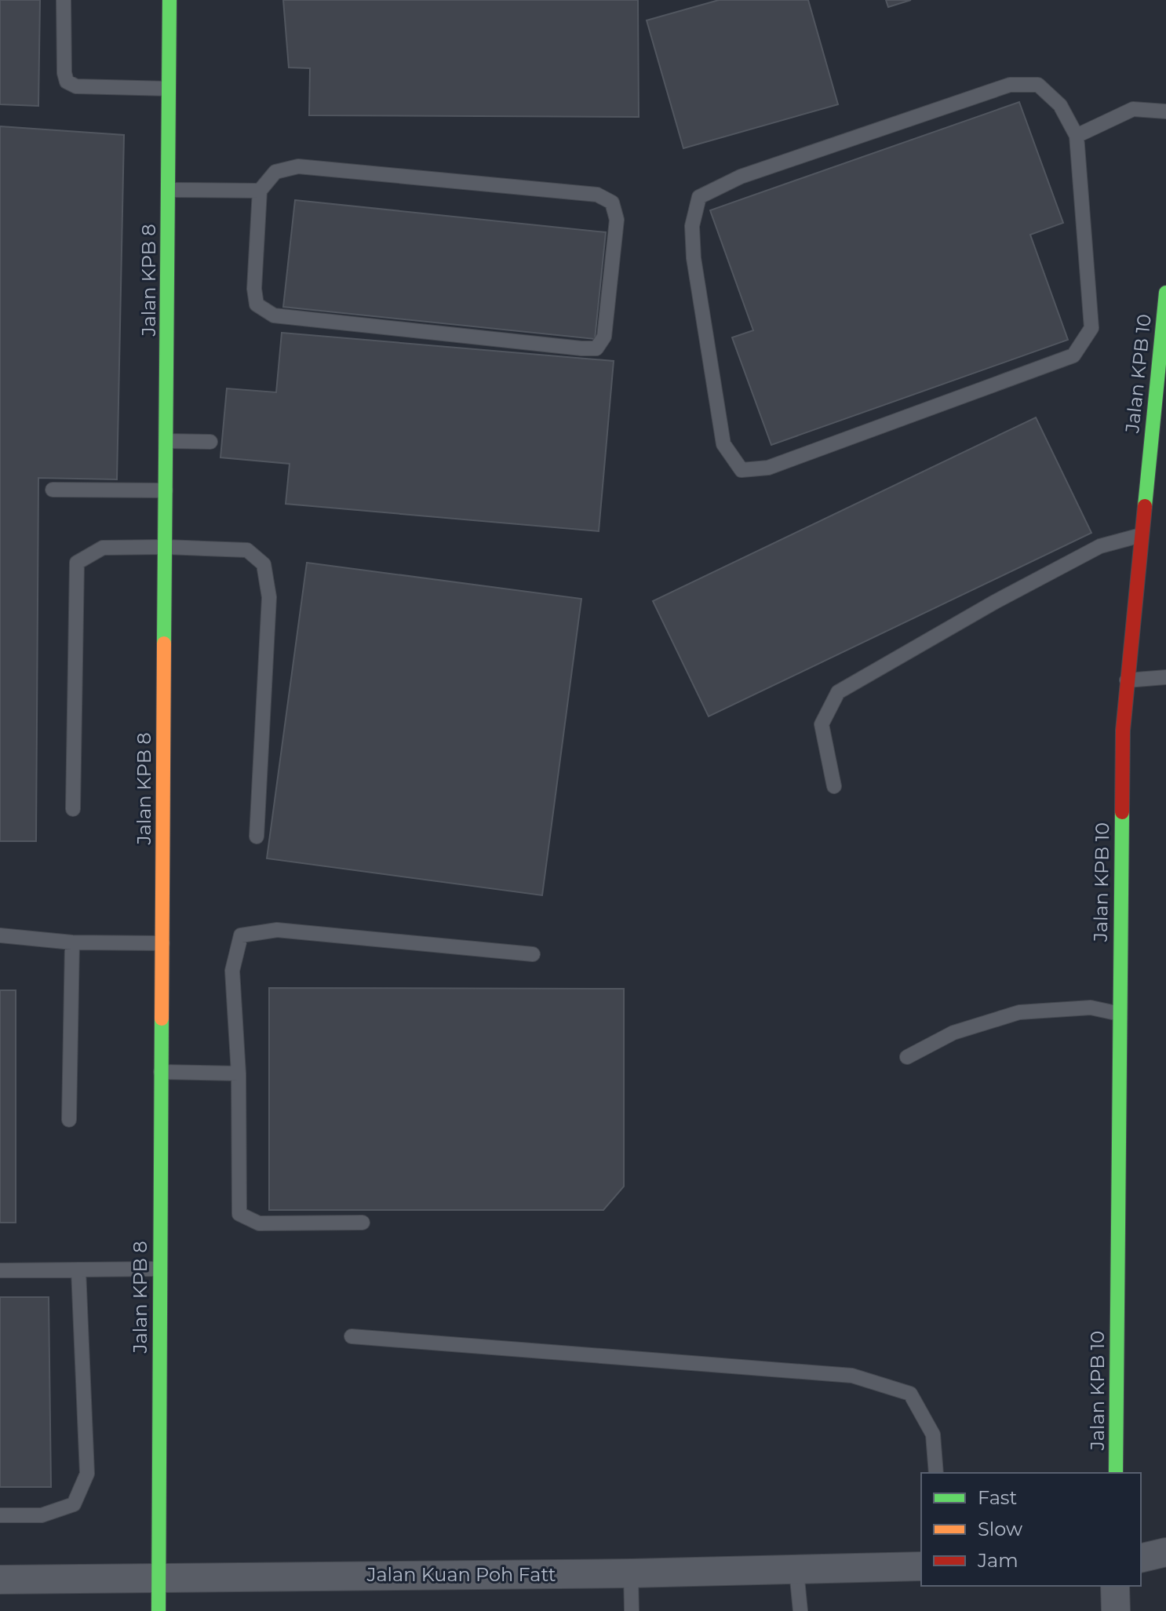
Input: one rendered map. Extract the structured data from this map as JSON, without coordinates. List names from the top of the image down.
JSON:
{
  "streets": {
    "street": ["Jalan KPB 8", "Jalan KPB 10", "Jalan Kuan Poh Fatt"]
  },
  "crossings": [
    ["Jalan KPB 8", "Jalan Kuan Poh Fatt"]
  ],
  "legend": ["Fast", "Slow", "Jam"]
}
